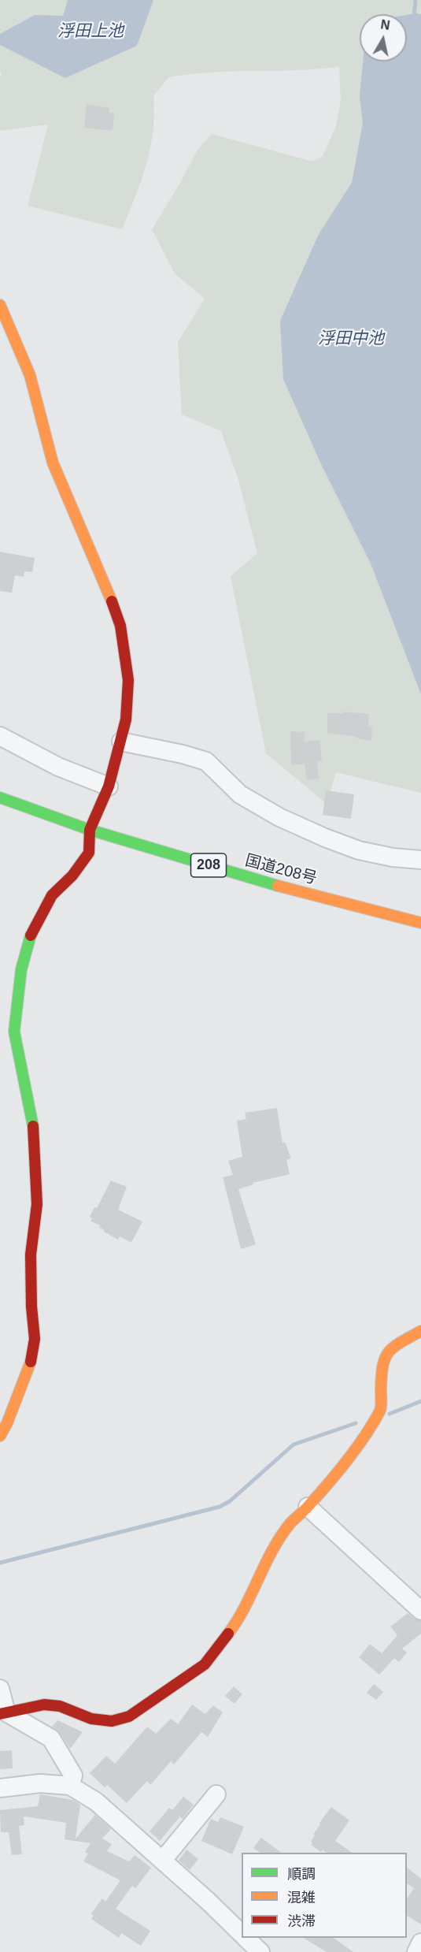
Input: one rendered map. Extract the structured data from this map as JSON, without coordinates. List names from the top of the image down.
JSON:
{
  "streets": {
    "main road": ["208", "国道208号"]
  },
  "water": ["浮田上池", "浮田中池"],
  "legend": ["順調", "混雑", "渋滞"],
  "north": "top"
}
